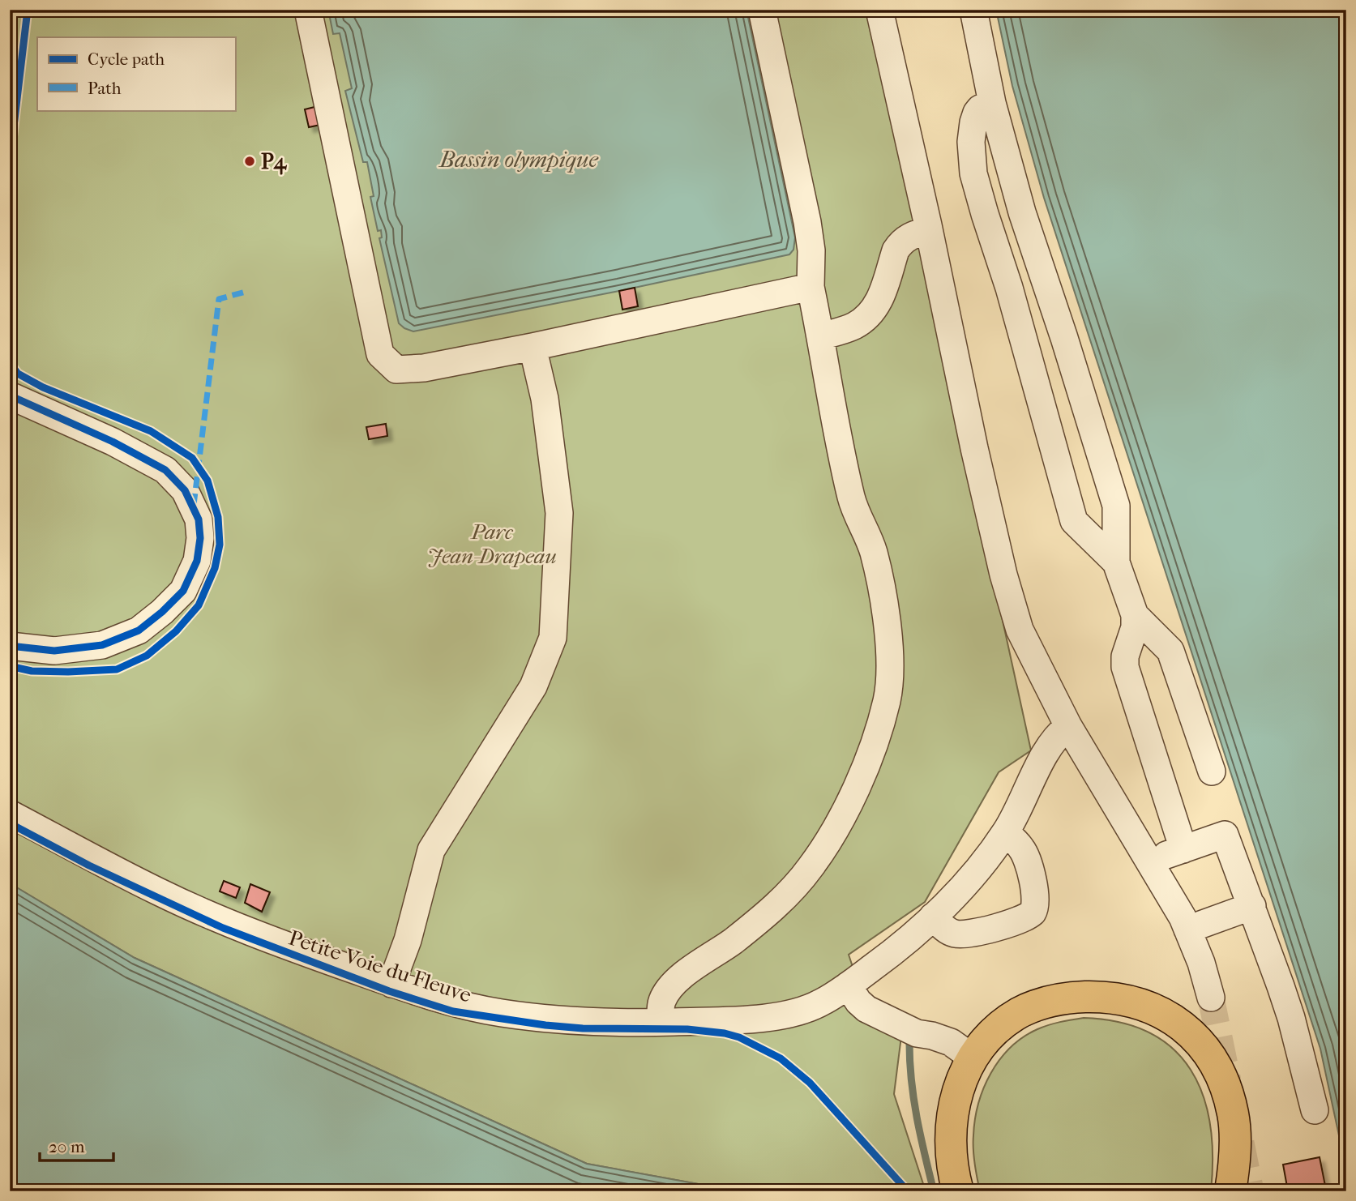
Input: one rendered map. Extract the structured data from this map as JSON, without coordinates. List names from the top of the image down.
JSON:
{
  "streets": {
    "cycle path": ["Petite Voie du Fleuve"]
  },
  "water": ["Bassin olympique"],
  "parks": ["Parc Jean-Drapeau"],
  "places": ["P4"],
  "legend": ["Cycle path", "Path"],
  "scale_bar": "20 m"
}
